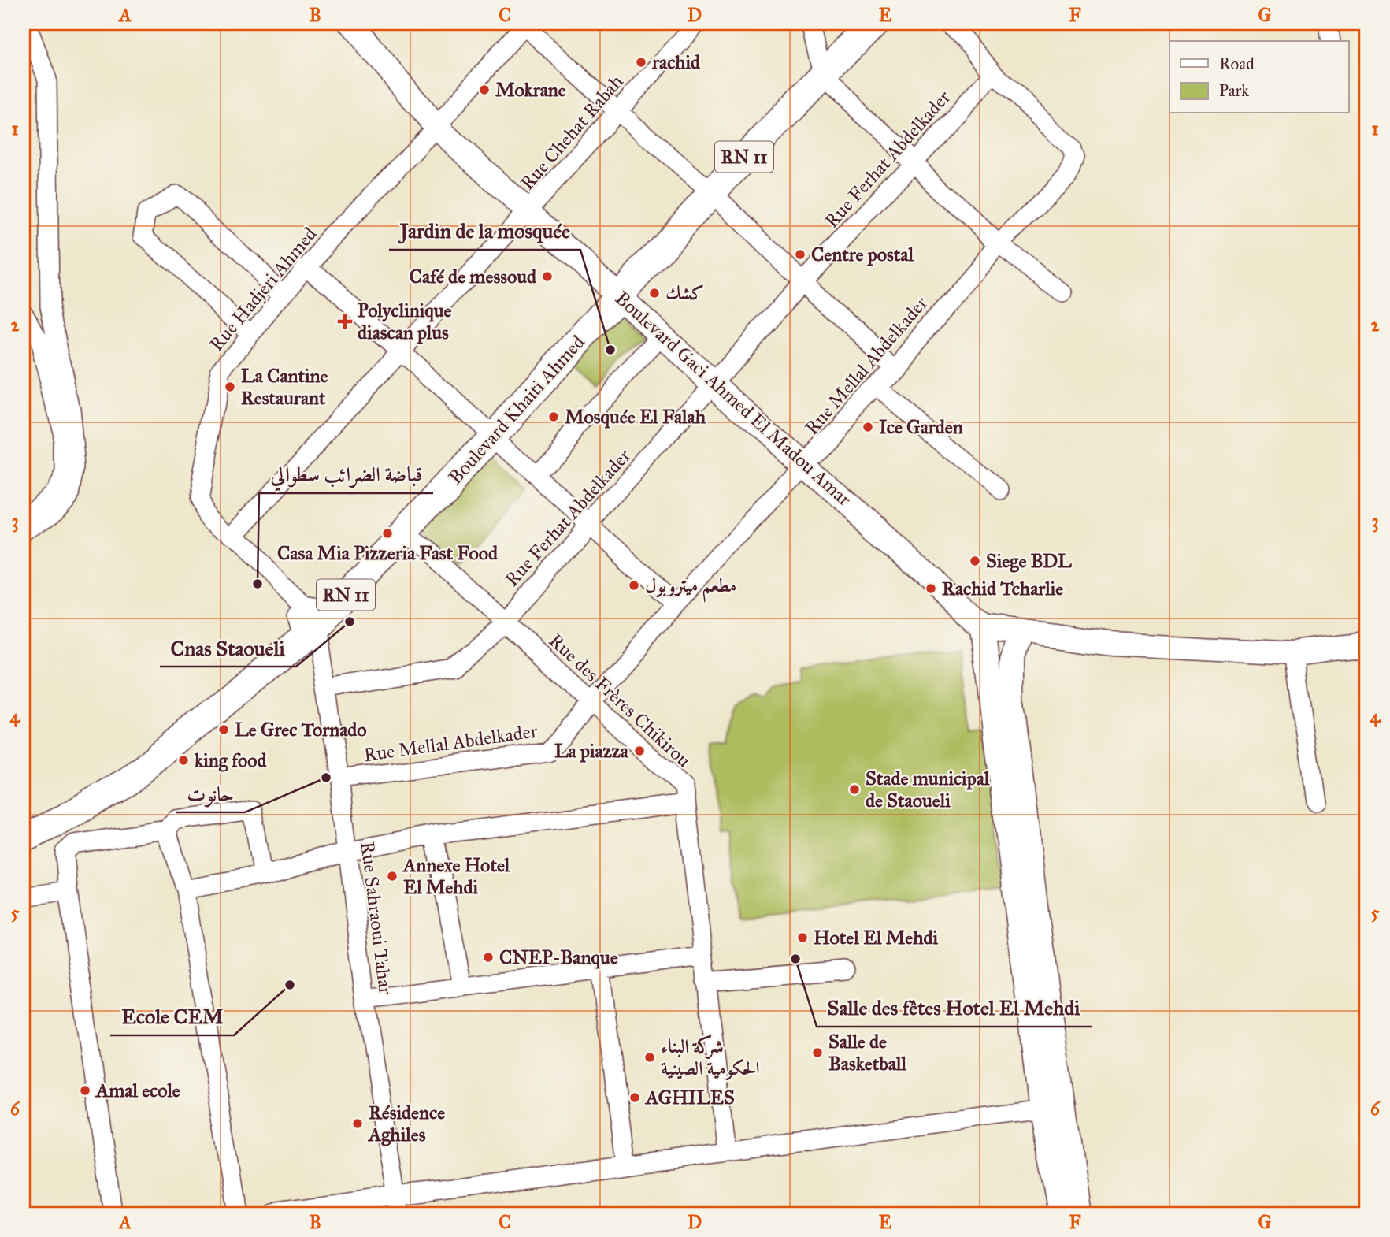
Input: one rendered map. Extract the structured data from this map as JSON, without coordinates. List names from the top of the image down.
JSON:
{
  "streets": {
    "highway": ["RN 11", "Boulevard Khaiti Ahmed"],
    "main road": ["Boulevard Gaci Ahmed El Madou Amar"],
    "street": [
      "Rue Chehat Rabah",
      "Rue Ferhat Abdelkader",
      "Rue Hadjeri Ahmed",
      "Rue Mellal Abdelkader",
      "Rue des Frères Chikirou",
      "Rue Sahraoui Tahar"
    ]
  },
  "crossings": [
    ["Rue Chehat Rabah", "Rue Hadjeri Ahmed"],
    ["Rue Chehat Rabah", "Boulevard Gaci Ahmed El Madou Amar"],
    ["Rue Ferhat Abdelkader", "Rue Mellal Abdelkader"],
    ["Rue Ferhat Abdelkader", "Boulevard Gaci Ahmed El Madou Amar"],
    ["Rue Ferhat Abdelkader", "Rue des Frères Chikirou"],
    ["Rue Ferhat Abdelkader", "Rue Sahraoui Tahar"],
    ["Rue Hadjeri Ahmed", "Boulevard Gaci Ahmed El Madou Amar"],
    ["Rue Hadjeri Ahmed", "Boulevard Khaiti Ahmed"],
    ["Rue Hadjeri Ahmed", "Rue Sahraoui Tahar"],
    ["Rue Mellal Abdelkader", "Boulevard Gaci Ahmed El Madou Amar"],
    ["Rue Mellal Abdelkader", "Rue des Frères Chikirou"],
    ["Rue Mellal Abdelkader", "Rue Sahraoui Tahar"],
    ["Boulevard Gaci Ahmed El Madou Amar", "Boulevard Khaiti Ahmed"],
    ["Boulevard Khaiti Ahmed", "Rue des Frères Chikirou"],
    ["Boulevard Khaiti Ahmed", "Rue Sahraoui Tahar"]
  ],
  "places": {
    "other": [
      "rachid",
      "Mokrane",
      "Centre postal",
      "Café de messoud",
      "كشك",
      "Jardin de la mosquée",
      "La Cantine Restaurant",
      "Mosquée El Falah",
      "Ice Garden",
      "Casa Mia Pizzeria Fast Food",
      "Siege BDL",
      "قباضة الضرائب سطوالي",
      "مطعم ميتروبول",
      "Rachid Tcharlie",
      "Cnas Staoueli",
      "Le Grec Tornado",
      "La piazza",
      "king food",
      "حانوت",
      "Stade municipal de Staoueli",
      "Annexe Hotel El Mehdi",
      "Hotel El Mehdi",
      "CNEP-Banque",
      "Salle des fêtes Hotel El Mehdi",
      "Ecole CEM",
      "Salle de Basketball",
      "شركة البناء الحكومية الصينية",
      "Amal ecole",
      "AGHILES",
      "Résidence Aghiles"
    ],
    "health": ["Polyclinique diascan plus"]
  },
  "legend": ["Road", "Park"],
  "grid": {
    "columns": [
      "A",
      "B",
      "C",
      "D",
      "E",
      "F",
      "G"
    ],
    "rows": [
      "1",
      "2",
      "3",
      "4",
      "5",
      "6"
    ]
  }
}
